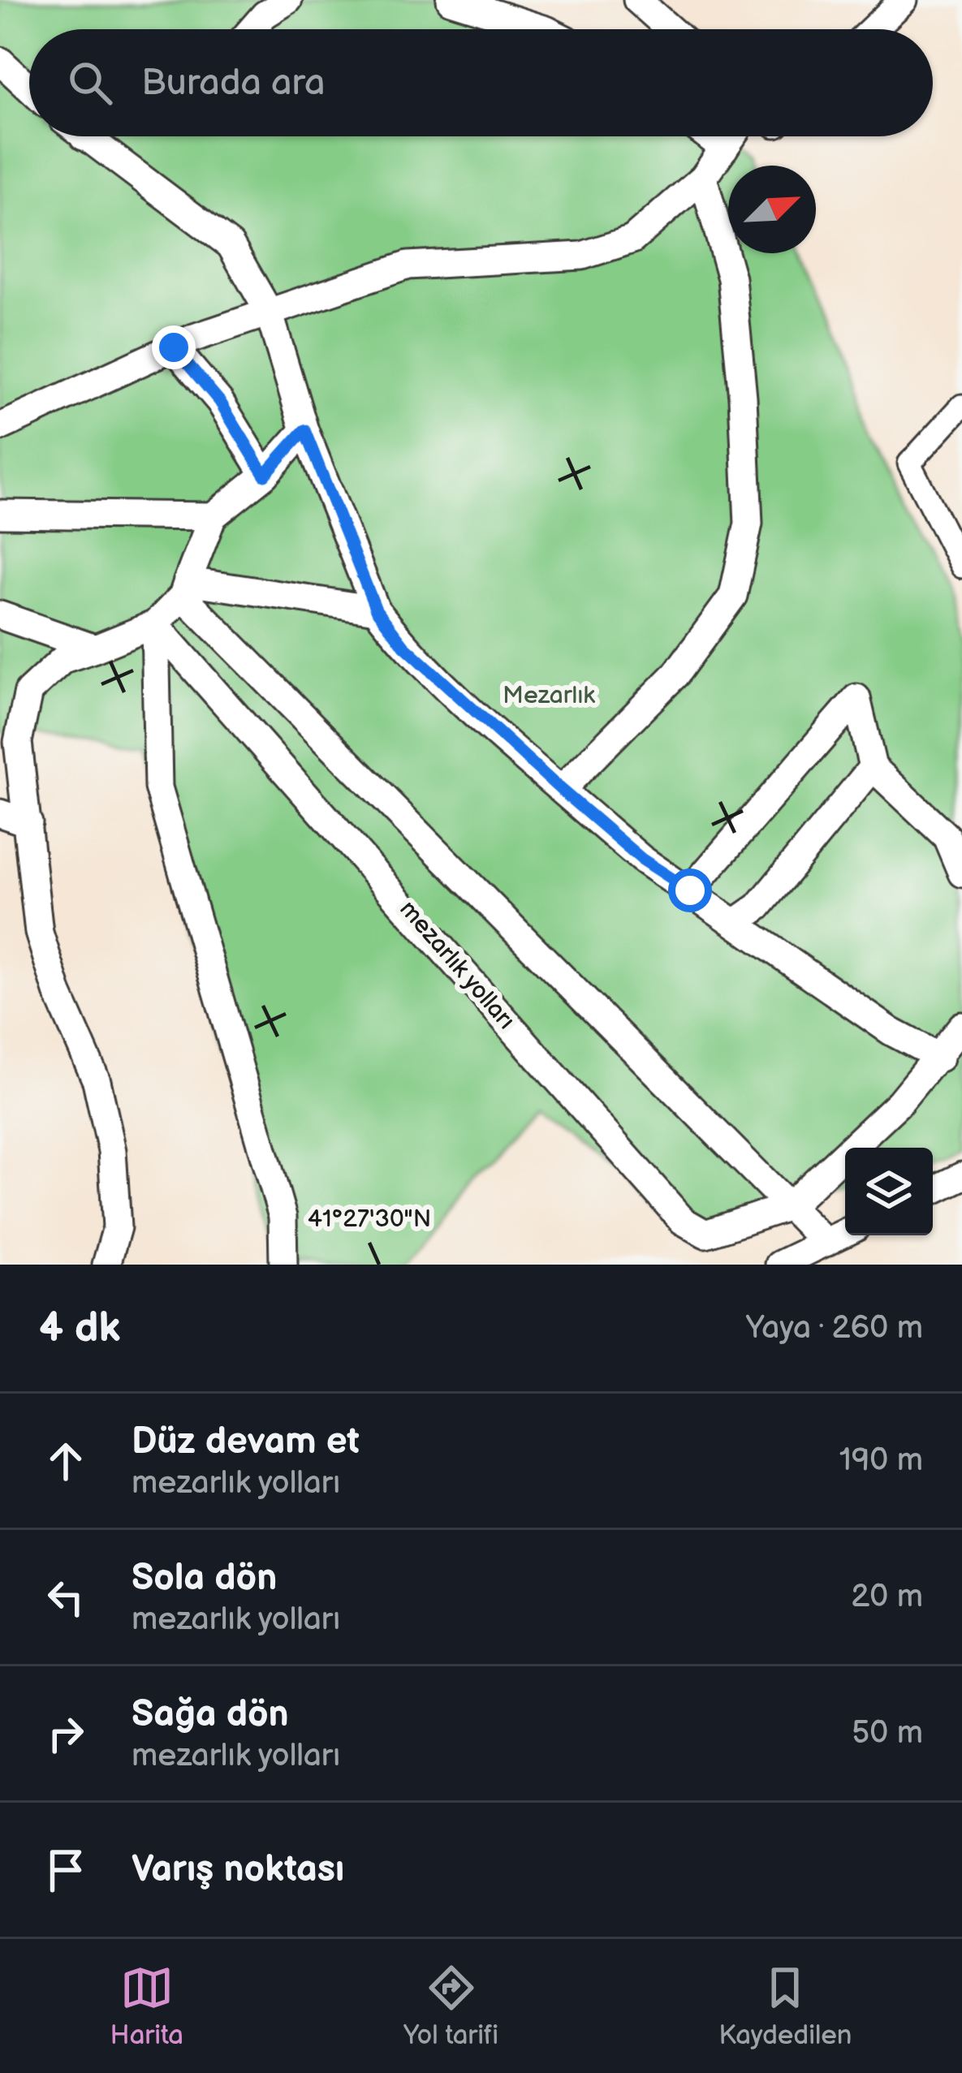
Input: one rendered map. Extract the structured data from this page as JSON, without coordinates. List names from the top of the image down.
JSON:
{
  "streets": {
    "street": ["mezarlık yolları"]
  },
  "parks": ["Mezarlık"],
  "north": "top right",
  "page": {
    "search": "Burada ara",
    "heading": ["4 dk", "Yaya · 260 m"],
    "list": [
      ["Düz devam et", "mezarlık yolları", "190 m"],
      ["Sola dön", "mezarlık yolları", "20 m"],
      ["Sağa dön", "mezarlık yolları", "50 m"],
      "Varış noktası"
    ],
    "nav": ["Harita", "Yol tarifi", "Kaydedilen"]
  },
  "coordinates": ["41°27'30\"N"]
}
